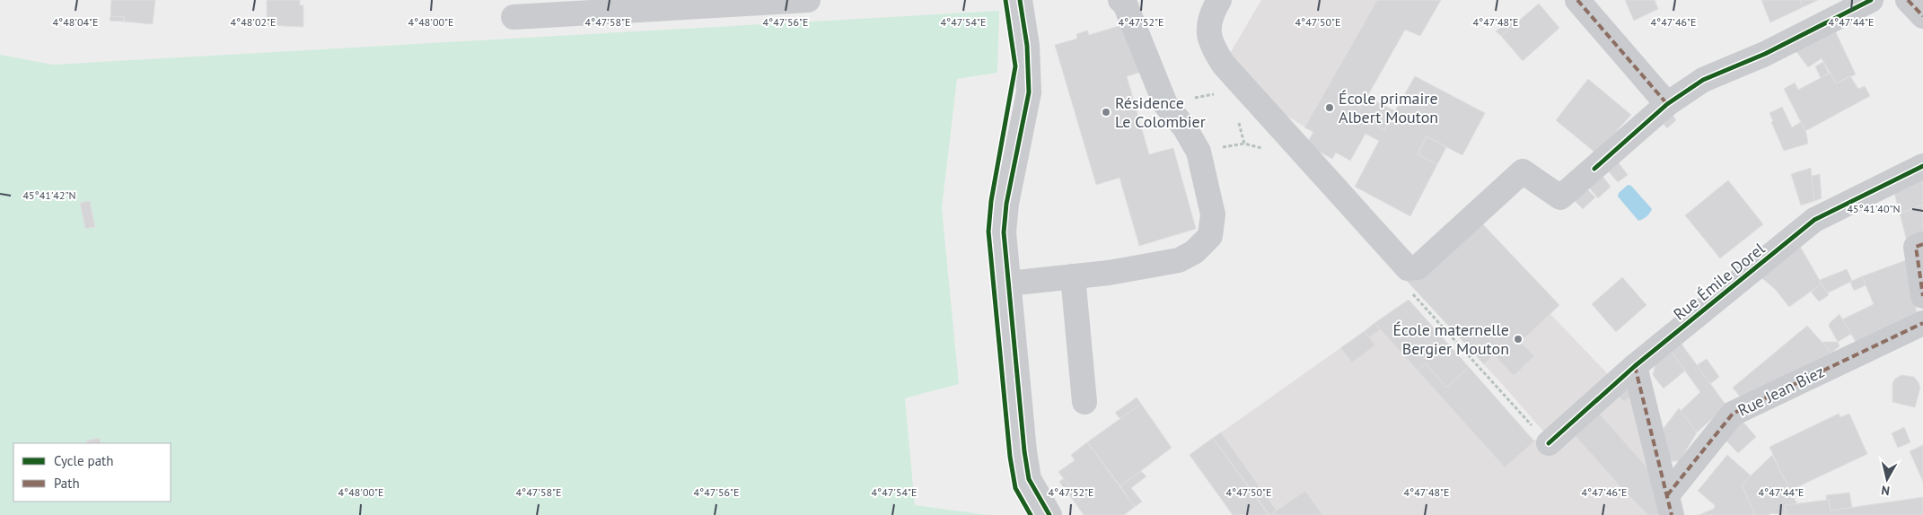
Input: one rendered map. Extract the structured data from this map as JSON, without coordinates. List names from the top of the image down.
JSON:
{
  "streets": {
    "street": ["Rue Émile Dorel", "Rue Jean Biez"]
  },
  "places": ["École primaire Albert Mouton", "Résidence Le Colombier", "École maternelle Bergier Mouton"],
  "legend": ["Cycle path", "Path"],
  "north": "bottom",
  "coordinates": [
    "4°48'04\"E",
    "4°48'02\"E",
    "4°48'00\"E",
    "4°47'58\"E",
    "4°47'56\"E",
    "4°47'54\"E",
    "4°47'52\"E",
    "4°47'50\"E",
    "4°47'48\"E",
    "4°47'46\"E",
    "4°47'44\"E",
    "45°41'42\"N",
    "45°41'40\"N"
  ]
}
